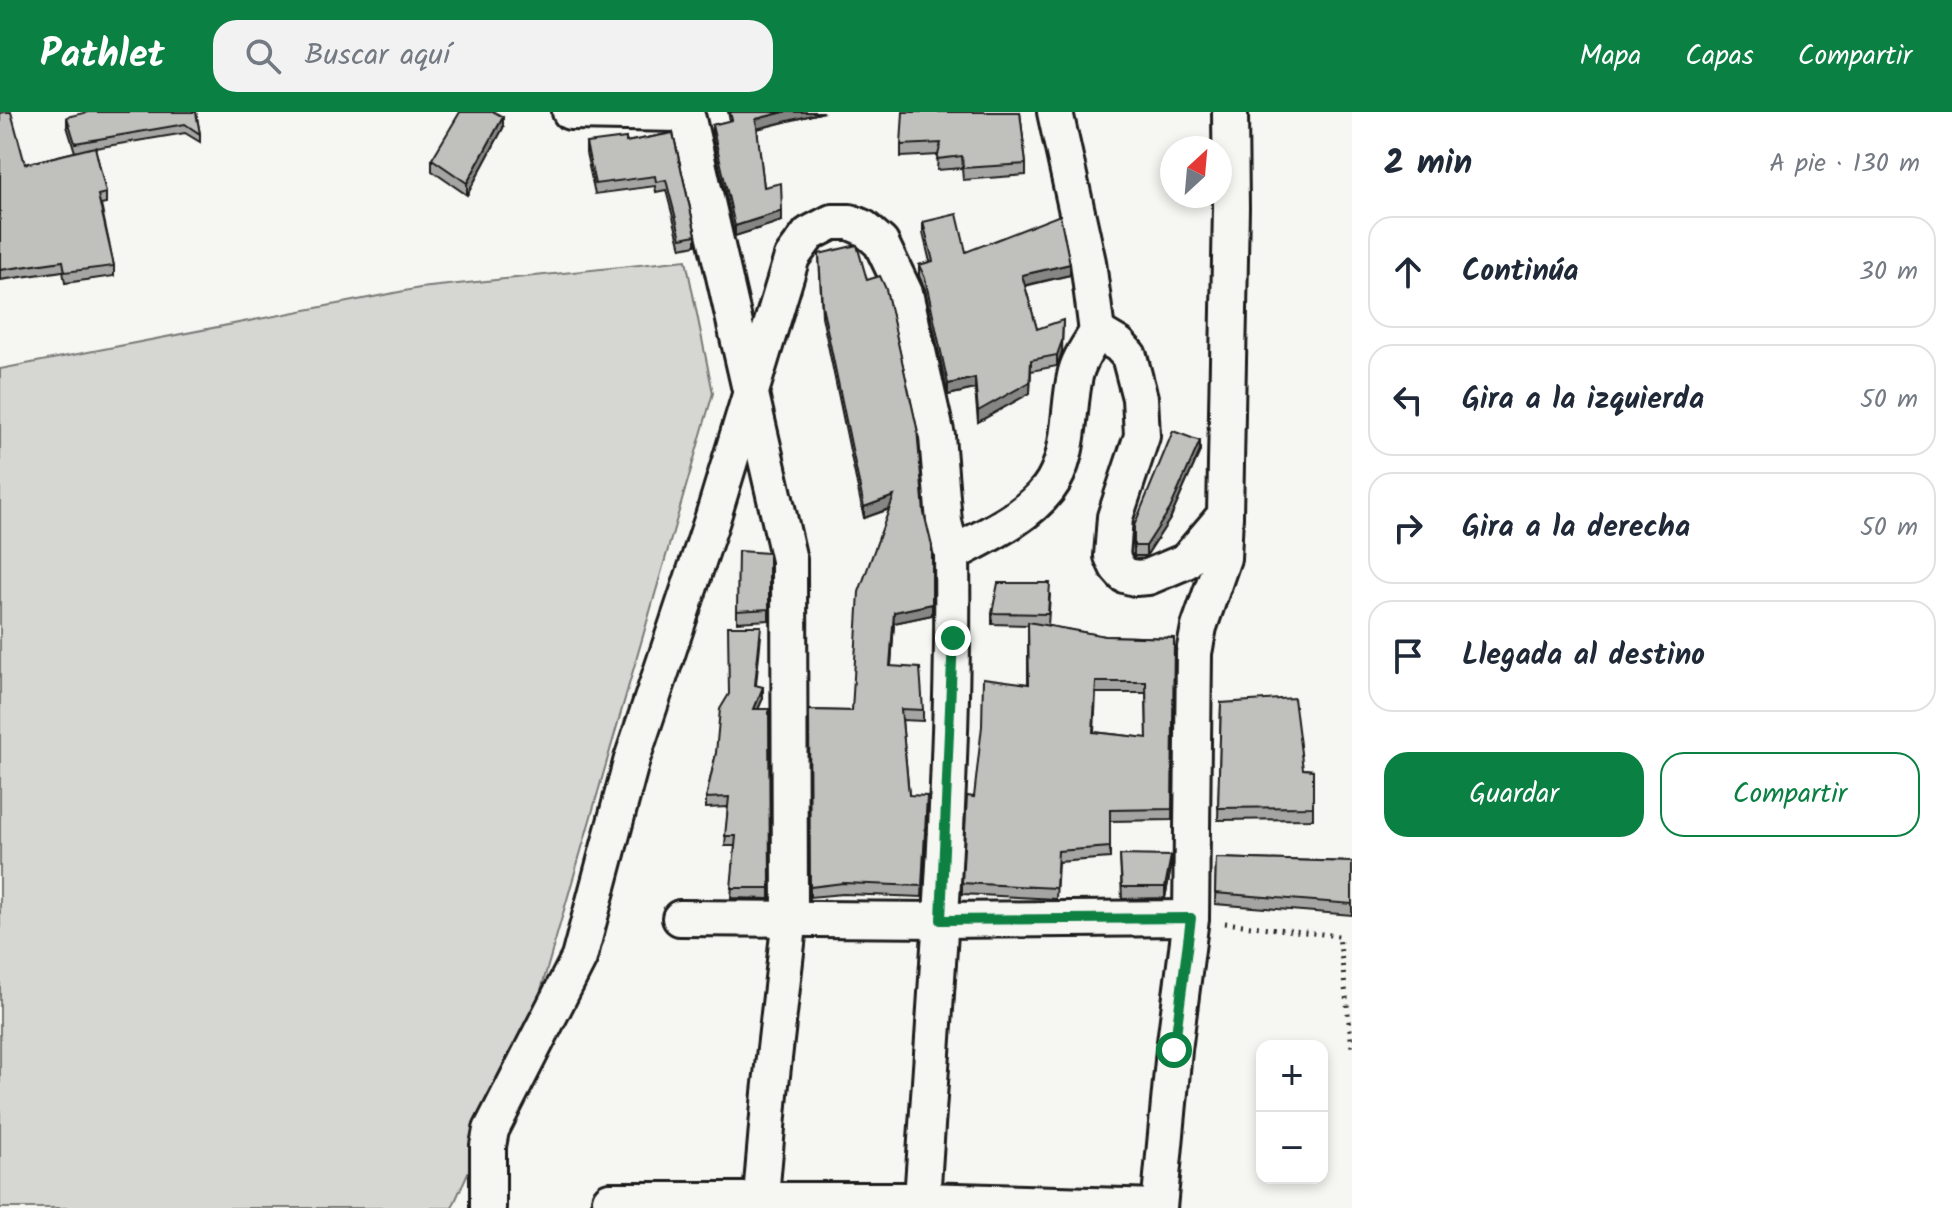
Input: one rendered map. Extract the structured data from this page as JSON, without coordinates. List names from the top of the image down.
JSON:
{
  "north": "top right",
  "page": {
    "header": "Pathlet",
    "search": "Buscar aquí",
    "nav": ["Mapa", "Capas", "Compartir"],
    "heading": ["2 min", "A pie · 130 m"],
    "list": [
      ["Continúa", "30 m"],
      ["Gira a la izquierda", "50 m"],
      ["Gira a la derecha", "50 m"],
      "Llegada al destino"
    ],
    "buttons": ["Guardar", "Compartir"],
    "map_buttons": ["+", "−"]
  }
}
